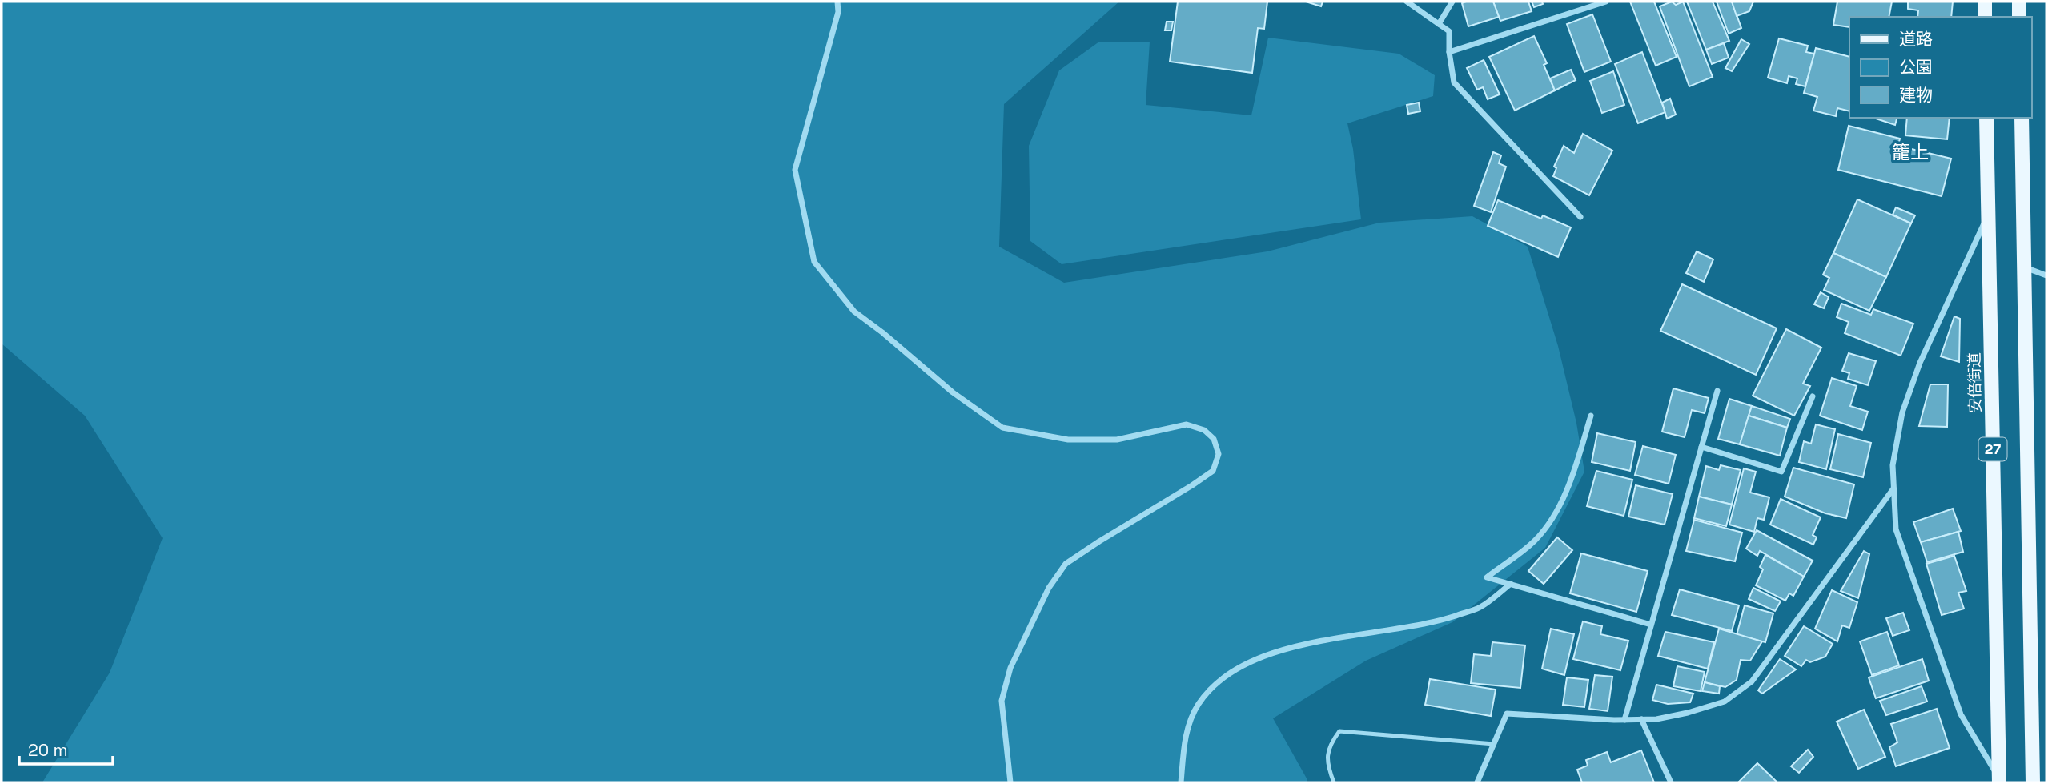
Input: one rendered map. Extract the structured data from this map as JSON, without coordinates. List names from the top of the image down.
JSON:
{
  "streets": {
    "main road": ["安倍街道", "27"]
  },
  "districts": ["籠上"],
  "legend": ["道路", "公園", "建物"],
  "scale_bar": "20 m"
}
